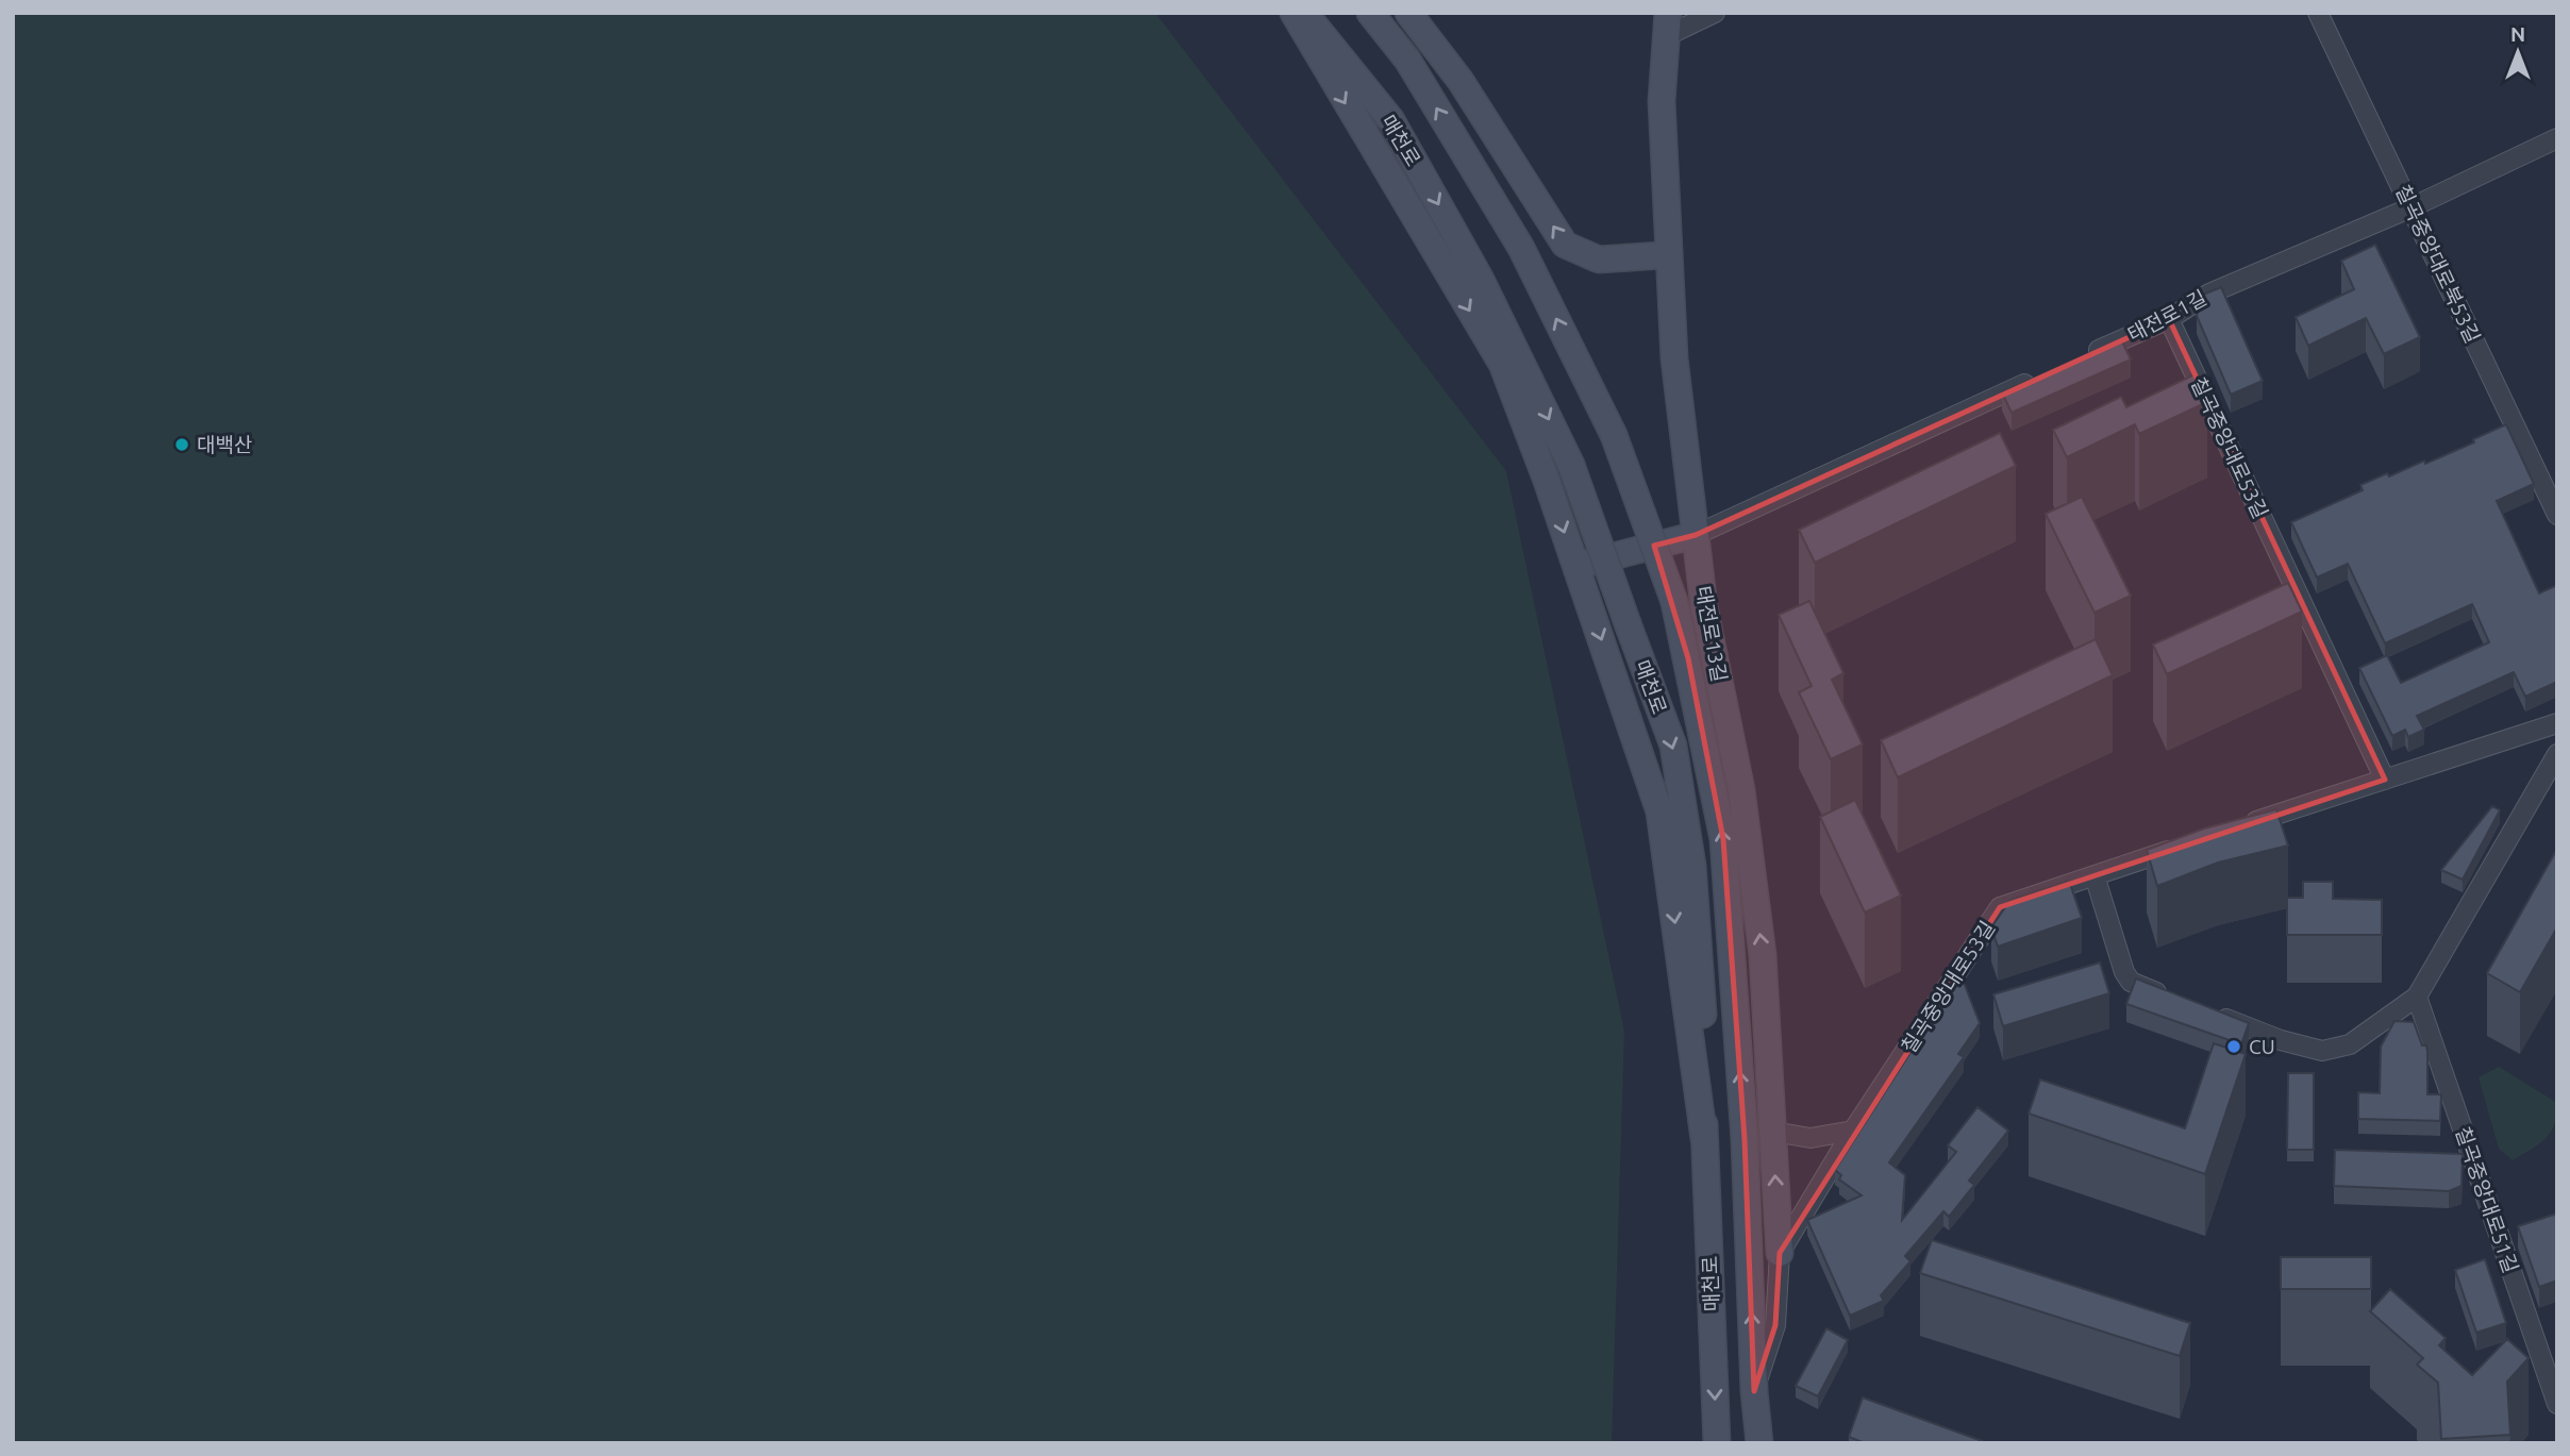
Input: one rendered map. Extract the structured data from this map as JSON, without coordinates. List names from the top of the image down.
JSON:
{
  "streets": {
    "main road": ["매천로", "태전로13길"],
    "street": [
      "칠곡중앙대로북53길",
      "태전로1길",
      "칠곡중앙대로53길",
      "칠곡중앙대로51길"
    ]
  },
  "crossings": [
    ["매천로", "칠곡중앙대로53길"],
    ["칠곡중앙대로북53길", "태전로1길"],
    ["태전로1길", "칠곡중앙대로53길"],
    ["칠곡중앙대로53길", "태전로13길"]
  ],
  "places": ["대백산", "CU"],
  "north": "top"
}
